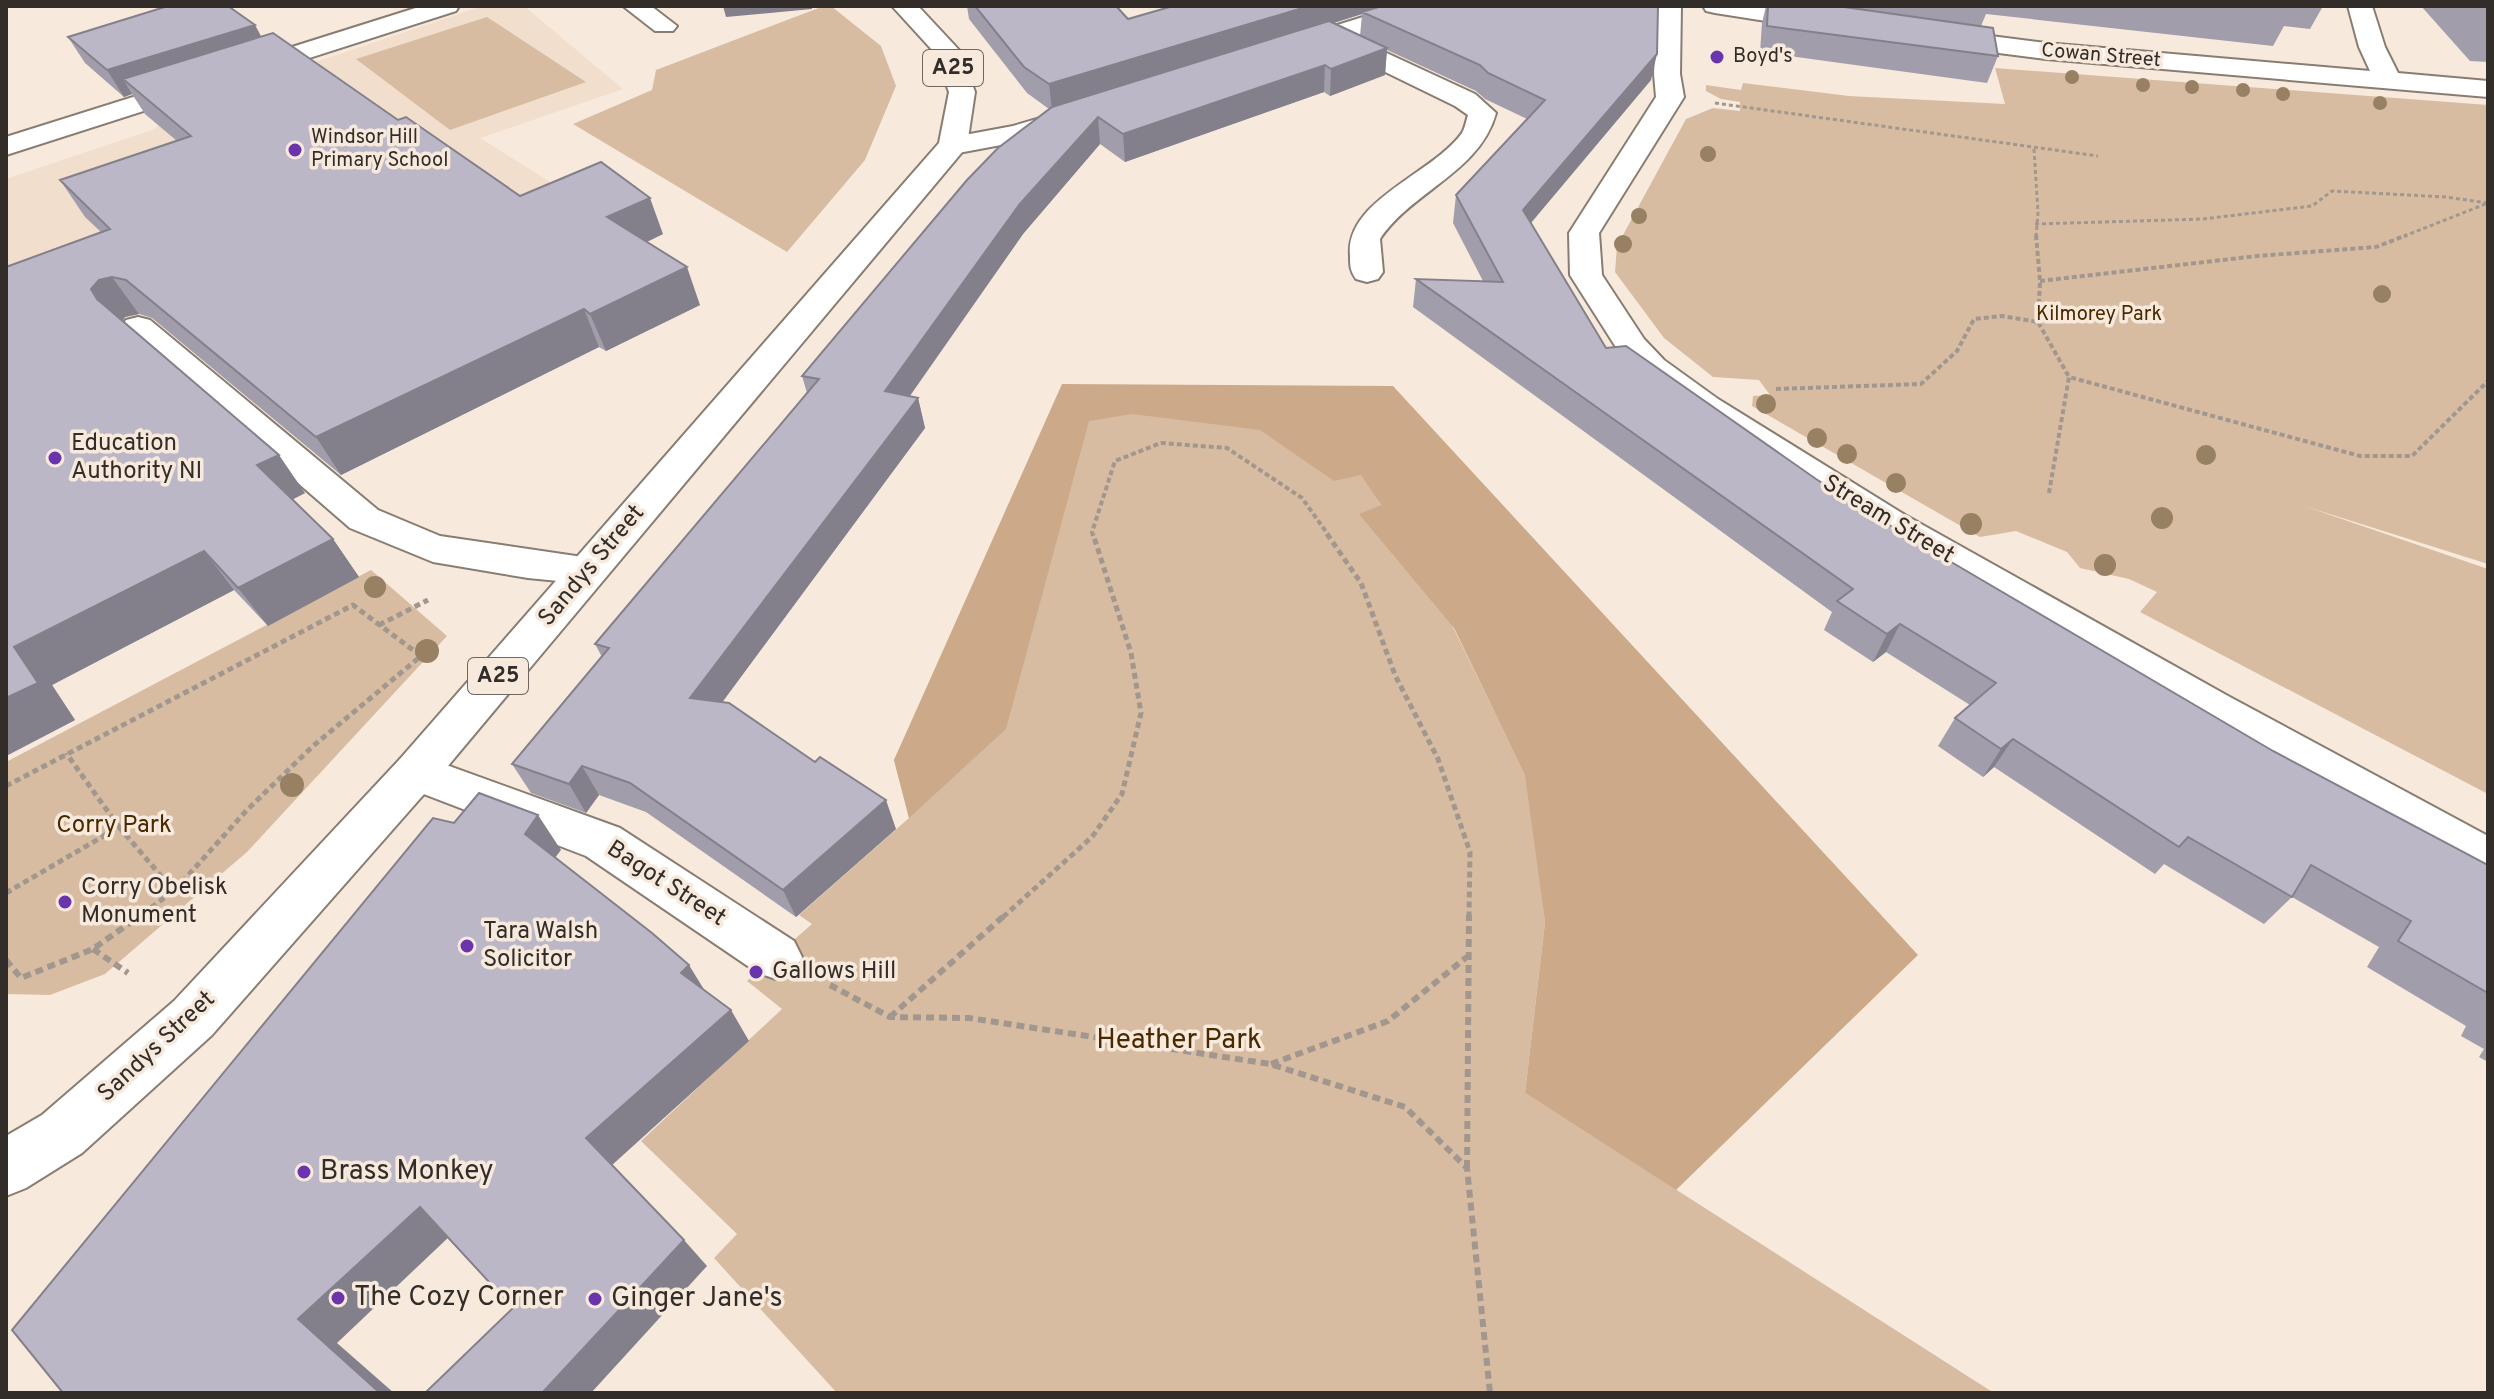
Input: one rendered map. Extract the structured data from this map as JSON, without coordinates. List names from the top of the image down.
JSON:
{
  "streets": {
    "street": [
      "Cowan Street",
      "A25",
      "Stream Street",
      "Sandys Street",
      "Bagot Street"
    ]
  },
  "crossings": [
    ["A25", "Sandys Street"],
    ["Sandys Street", "Bagot Street"]
  ],
  "parks": ["Kilmorey Park", "Corry Park", "Heather Park"],
  "places": [
    "Boyd's",
    "Windsor Hill Primary School",
    "Education Authority NI",
    "Corry Obelisk Monument",
    "Tara Walsh Solicitor",
    "Gallows Hill",
    "Brass Monkey",
    "The Cozy Corner",
    "Ginger Jane's"
  ]
}
